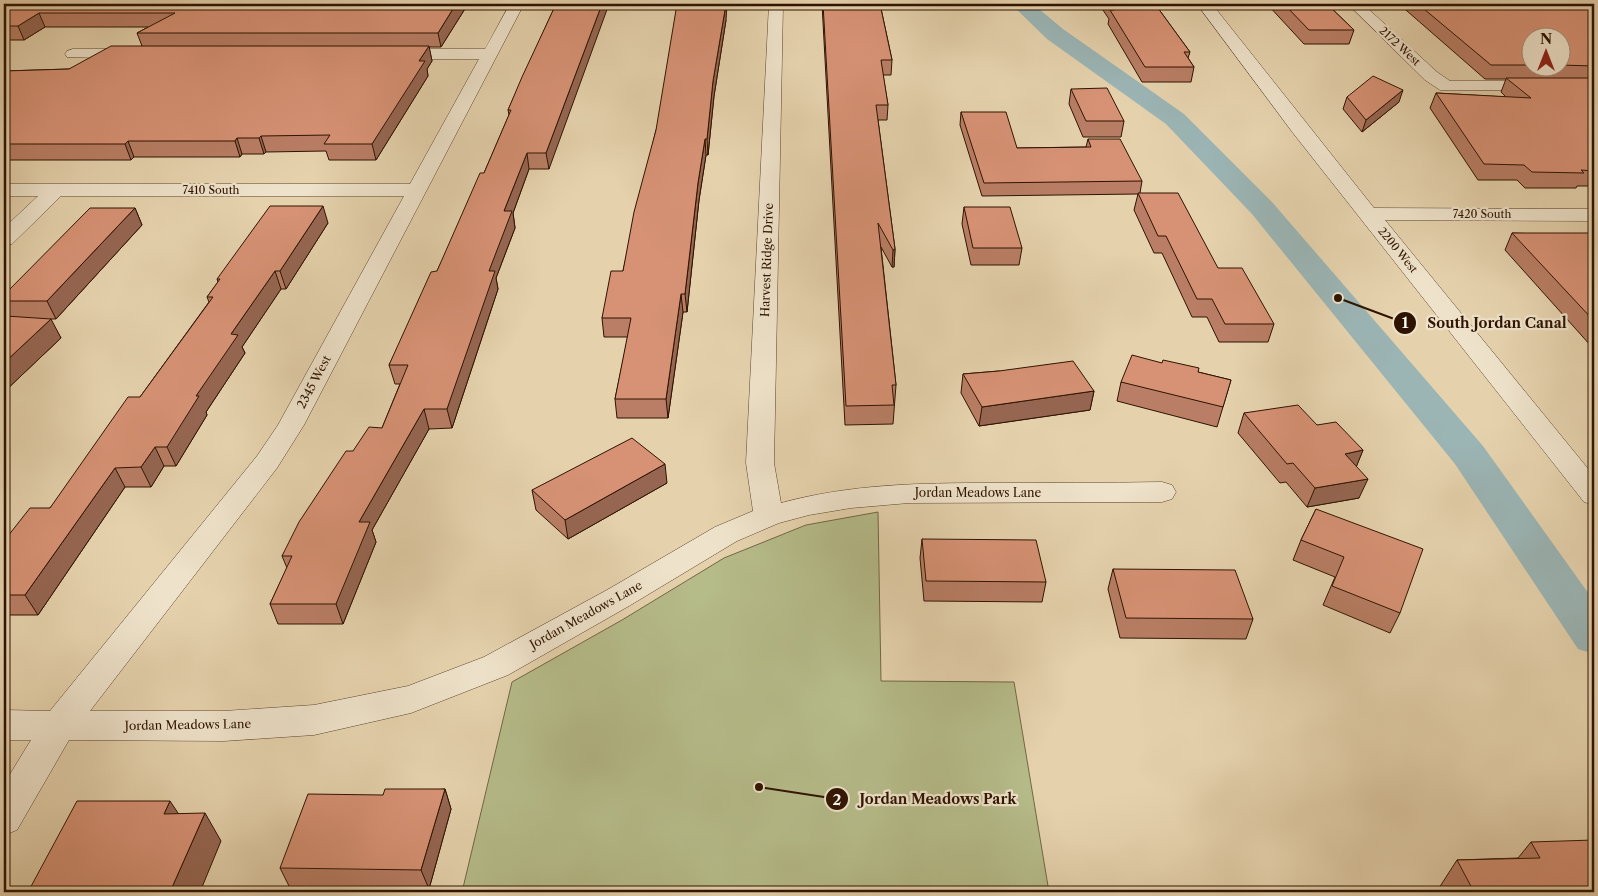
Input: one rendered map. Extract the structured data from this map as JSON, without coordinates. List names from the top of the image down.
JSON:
{
  "streets": {
    "street": [
      "2172 West",
      "7410 South",
      "7420 South",
      "2200 West",
      "Harvest Ridge Drive",
      "2345 West",
      "Jordan Meadows Lane"
    ]
  },
  "crossings": [
    ["7410 South", "2345 West"],
    ["7420 South", "2200 West"],
    ["Harvest Ridge Drive", "Jordan Meadows Lane"],
    ["2345 West", "Jordan Meadows Lane"]
  ],
  "places": ["South Jordan Canal", "Jordan Meadows Park"],
  "north": "top"
}
